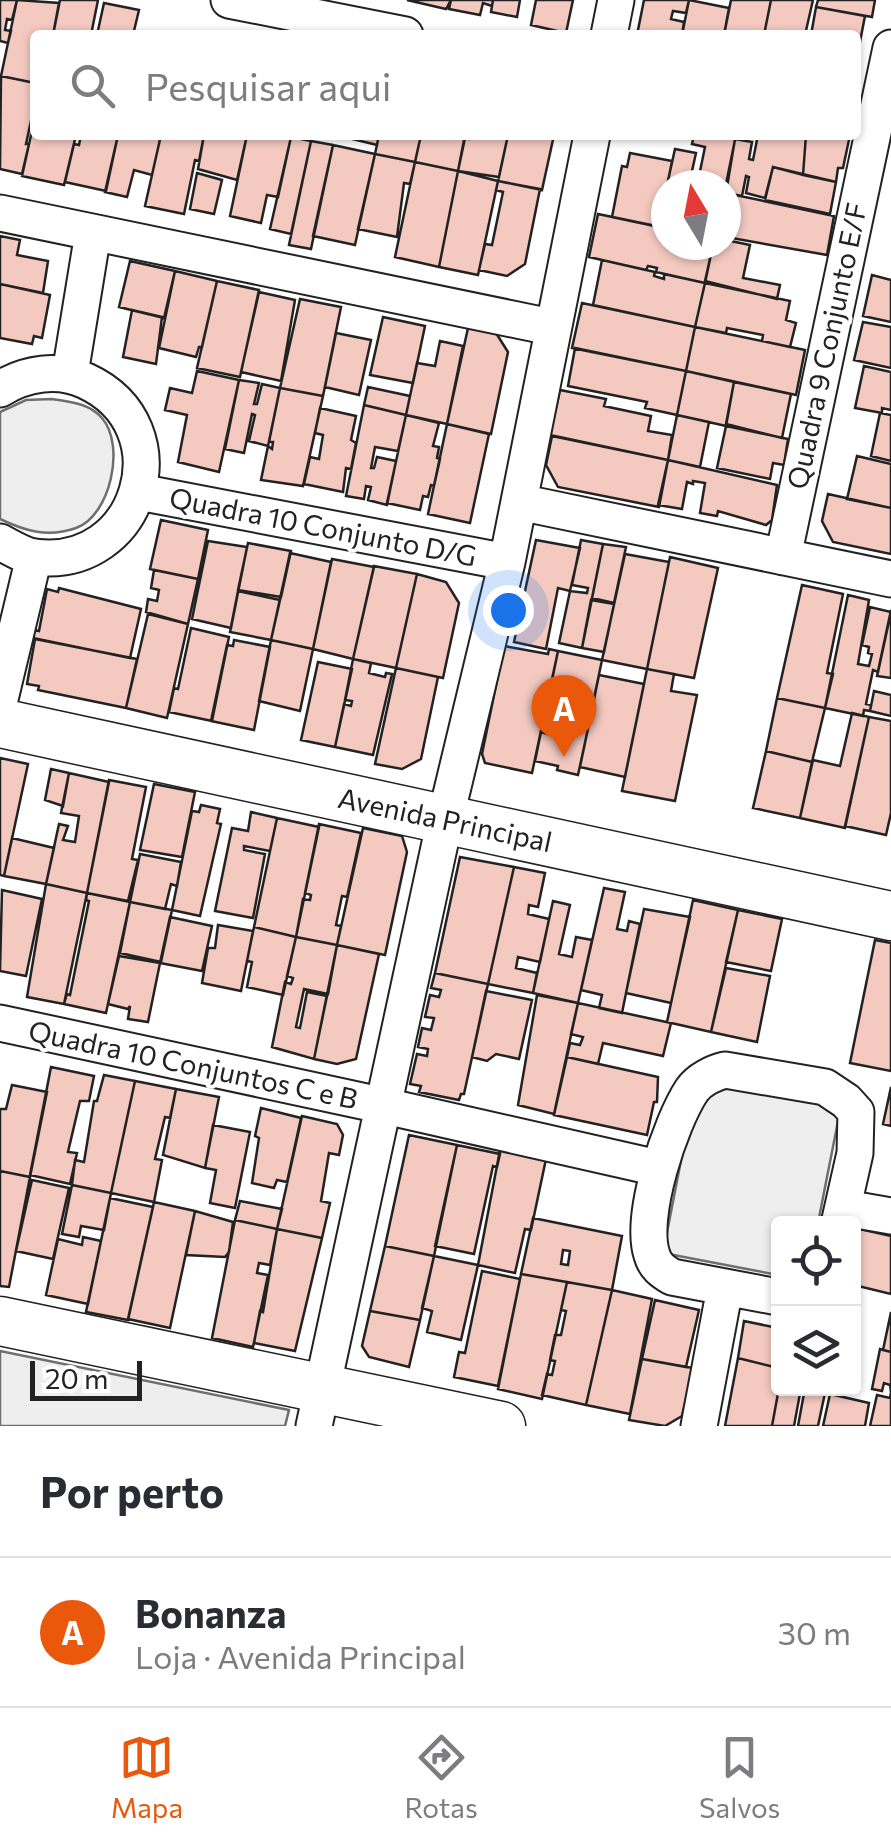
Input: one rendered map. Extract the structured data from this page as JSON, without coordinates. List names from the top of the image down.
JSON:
{
  "streets": {
    "street": [
      "Quadra 9 Conjunto E/F",
      "Quadra 10 Conjunto D/G",
      "Avenida Principal",
      "Quadra 10 Conjuntos C e B"
    ]
  },
  "scale_bar": "20 m",
  "north": "top",
  "page": {
    "search": "Pesquisar aqui",
    "pins": "A",
    "scale": "20 m",
    "heading": "Por perto",
    "list": [
      {
        "mark": "A",
        "name": "Bonanza",
        "note": "Loja · Avenida Principal",
        "value": "30 m"
      }
    ],
    "nav": ["Mapa", "Rotas", "Salvos"]
  }
}
